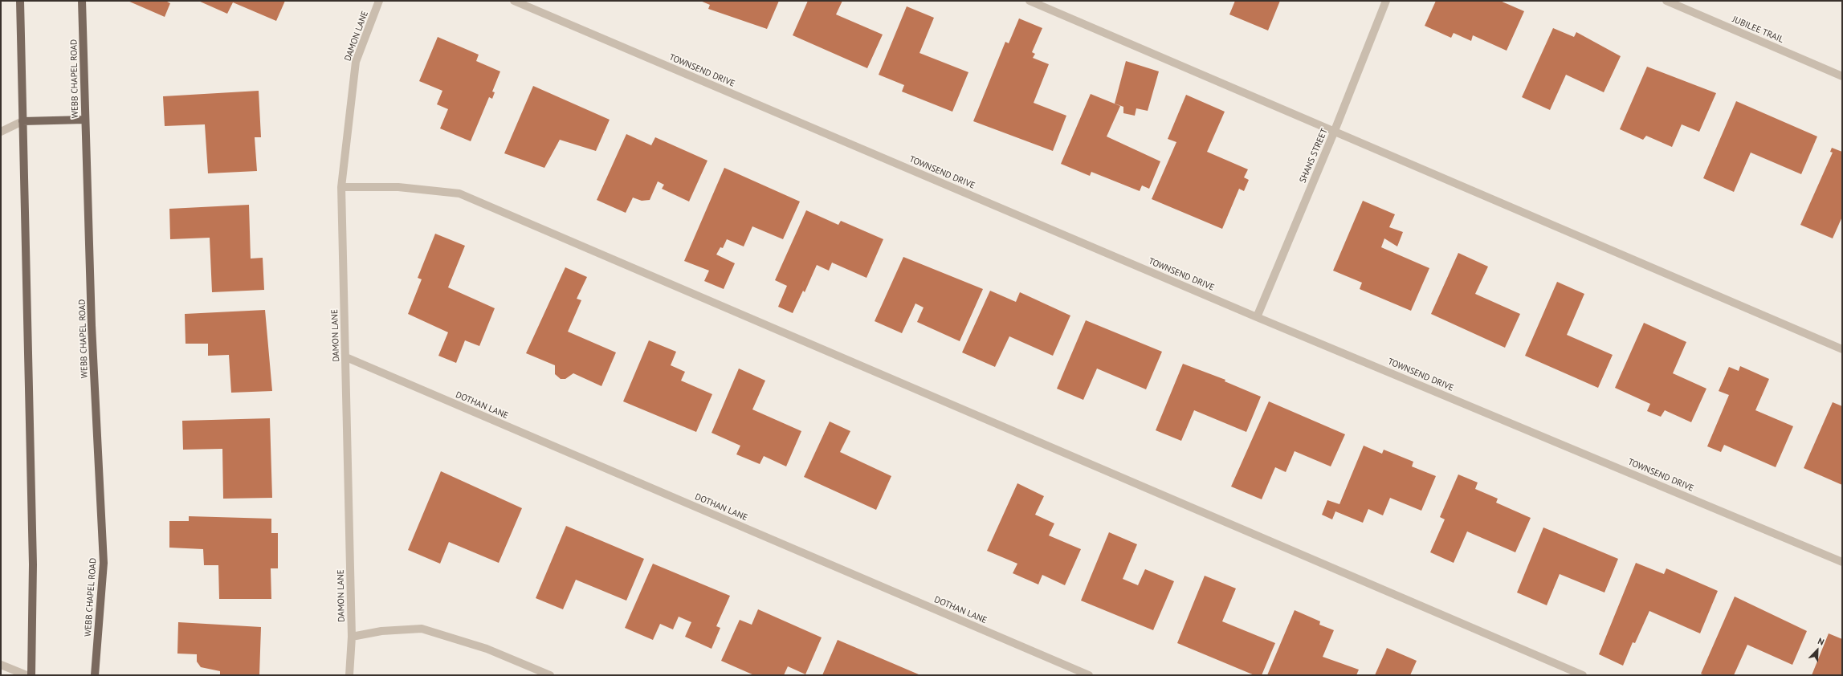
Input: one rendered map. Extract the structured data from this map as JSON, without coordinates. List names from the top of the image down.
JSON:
{
  "streets": {
    "main road": ["WEBB CHAPEL ROAD"],
    "street": [
      "JUBILEE TRAIL",
      "DAMON LANE",
      "TOWNSEND DRIVE",
      "SHANS STREET",
      "DOTHAN LANE"
    ]
  },
  "crossings": [
    ["DAMON LANE", "DOTHAN LANE"],
    ["TOWNSEND DRIVE", "SHANS STREET"]
  ],
  "north": "top right"
}
